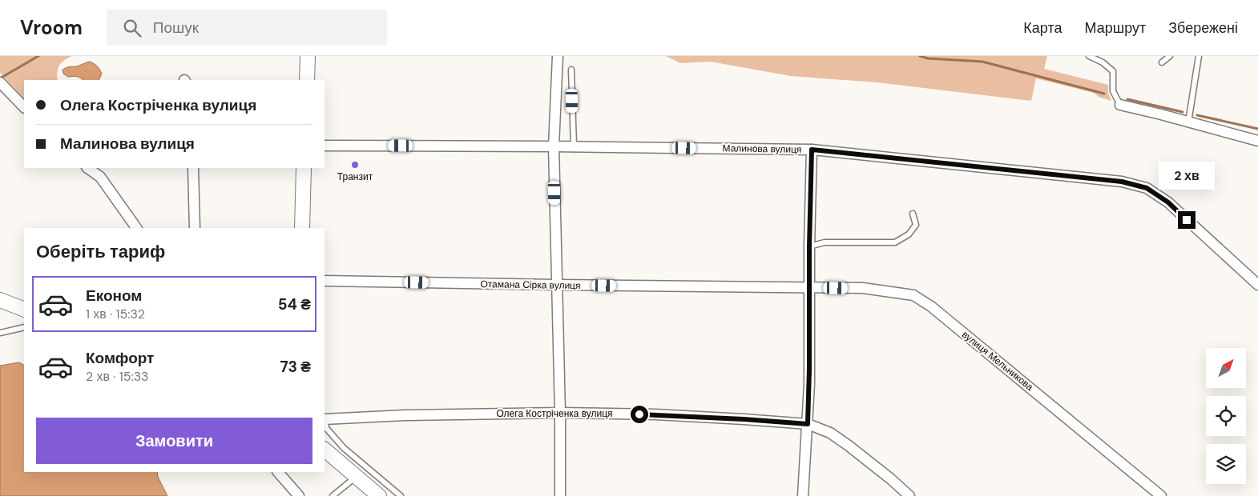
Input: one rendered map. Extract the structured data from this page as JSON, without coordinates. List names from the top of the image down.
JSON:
{
  "streets": {
    "street": [
      "Малинова вулиця",
      "Отамана Сірка вулиця",
      "вулиця Мельникова",
      "Олега Костріченка вулиця"
    ]
  },
  "crossings": [
    ["Отамана Сірка вулиця", "вулиця Мельникова"]
  ],
  "places": ["Транзит"],
  "north": "top right",
  "page": {
    "header": "Vroom",
    "search": "Пошук",
    "nav": ["Карта", "Маршрут", "Збережені"],
    "banner": ["Олега Костріченка вулиця", "Малинова вулиця"],
    "bubble": "2 хв",
    "heading": "Оберіть тариф",
    "list": [
      {
        "name": "Економ",
        "note": "1 хв · 15:32",
        "value": "54 ₴"
      },
      {
        "name": "Комфорт",
        "note": "2 хв · 15:33",
        "value": "73 ₴"
      }
    ],
    "buttons": "Замовити"
  }
}
